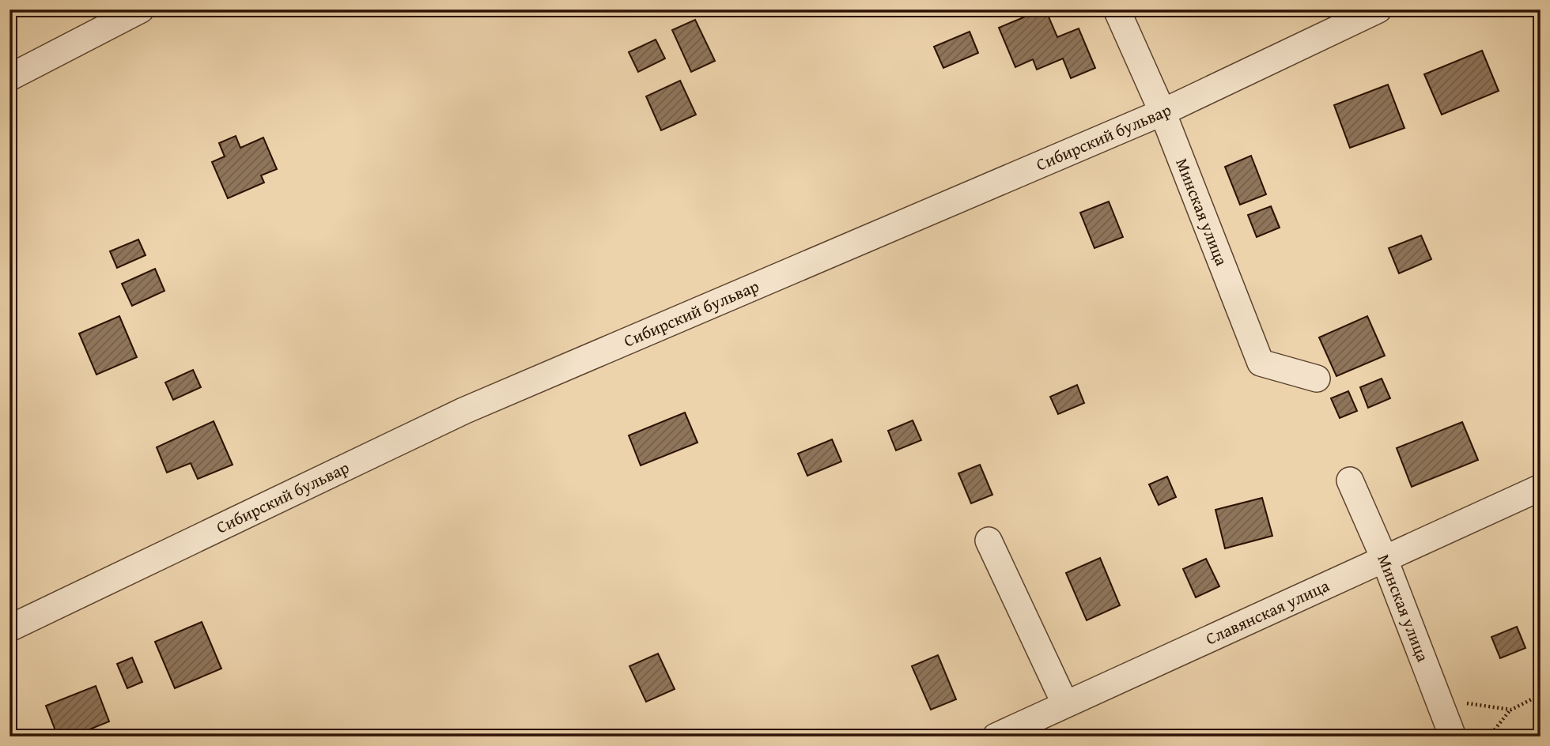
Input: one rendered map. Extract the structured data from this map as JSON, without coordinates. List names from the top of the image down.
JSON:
{
  "streets": {
    "street": ["Сибирский бульвар", "Минская улица", "Славянская улица"]
  },
  "crossings": [
    ["Сибирский бульвар", "Минская улица"],
    ["Минская улица", "Славянская улица"]
  ]
}
